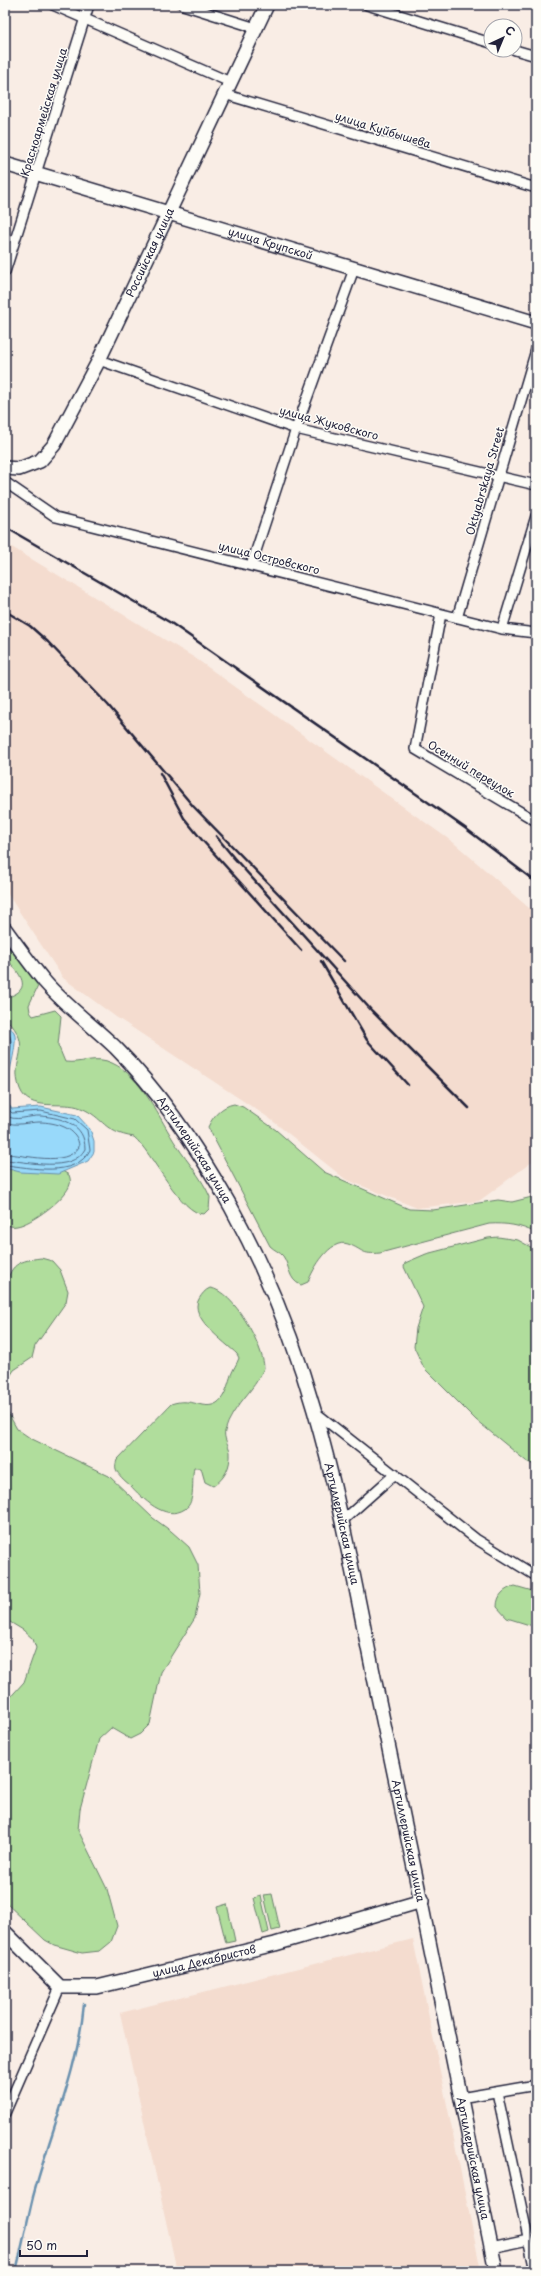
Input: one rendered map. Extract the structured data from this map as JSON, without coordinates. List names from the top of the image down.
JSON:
{
  "streets": {
    "main road": [
      "улица Крупской",
      "Российская улица",
      "Артиллерийская улица",
      "улица Декабристов"
    ],
    "street": [
      "Красноармейская улица",
      "улица Куйбышева",
      "улица Жуковского",
      "Oktyabrskaya Street",
      "улица Островского",
      "Осенний переулок"
    ]
  },
  "crossings": [
    ["Красноармейская улица", "улица Крупской"],
    ["улица Куйбышева", "Российская улица"],
    ["улица Крупской", "Российская улица"],
    ["Российская улица", "улица Жуковского"],
    ["улица Жуковского", "Oktyabrskaya Street"],
    ["Oktyabrskaya Street", "улица Островского"],
    ["улица Островского", "Осенний переулок"],
    ["Артиллерийская улица", "улица Декабристов"]
  ],
  "scale_bar": "50 m",
  "north": "top right"
}
